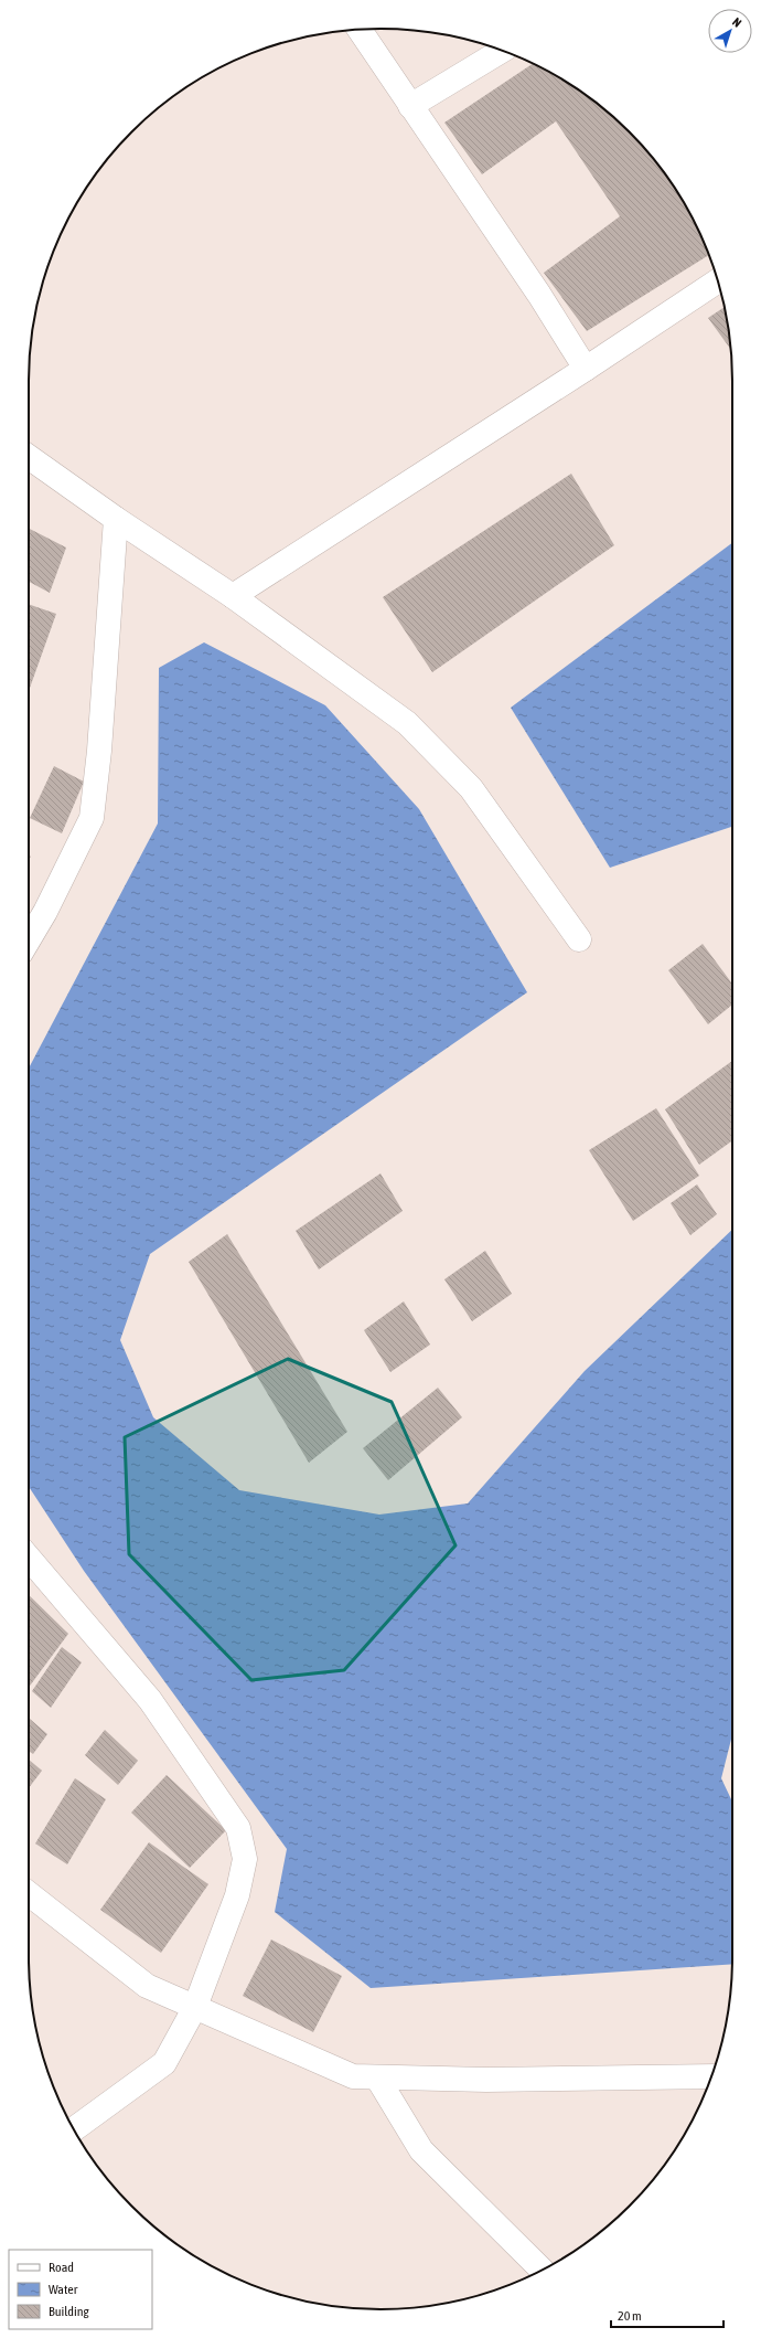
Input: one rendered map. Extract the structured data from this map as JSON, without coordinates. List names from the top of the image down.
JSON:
{
  "legend": ["Road", "Water", "Building"],
  "scale_bar": "20 m",
  "north": "top right"
}
